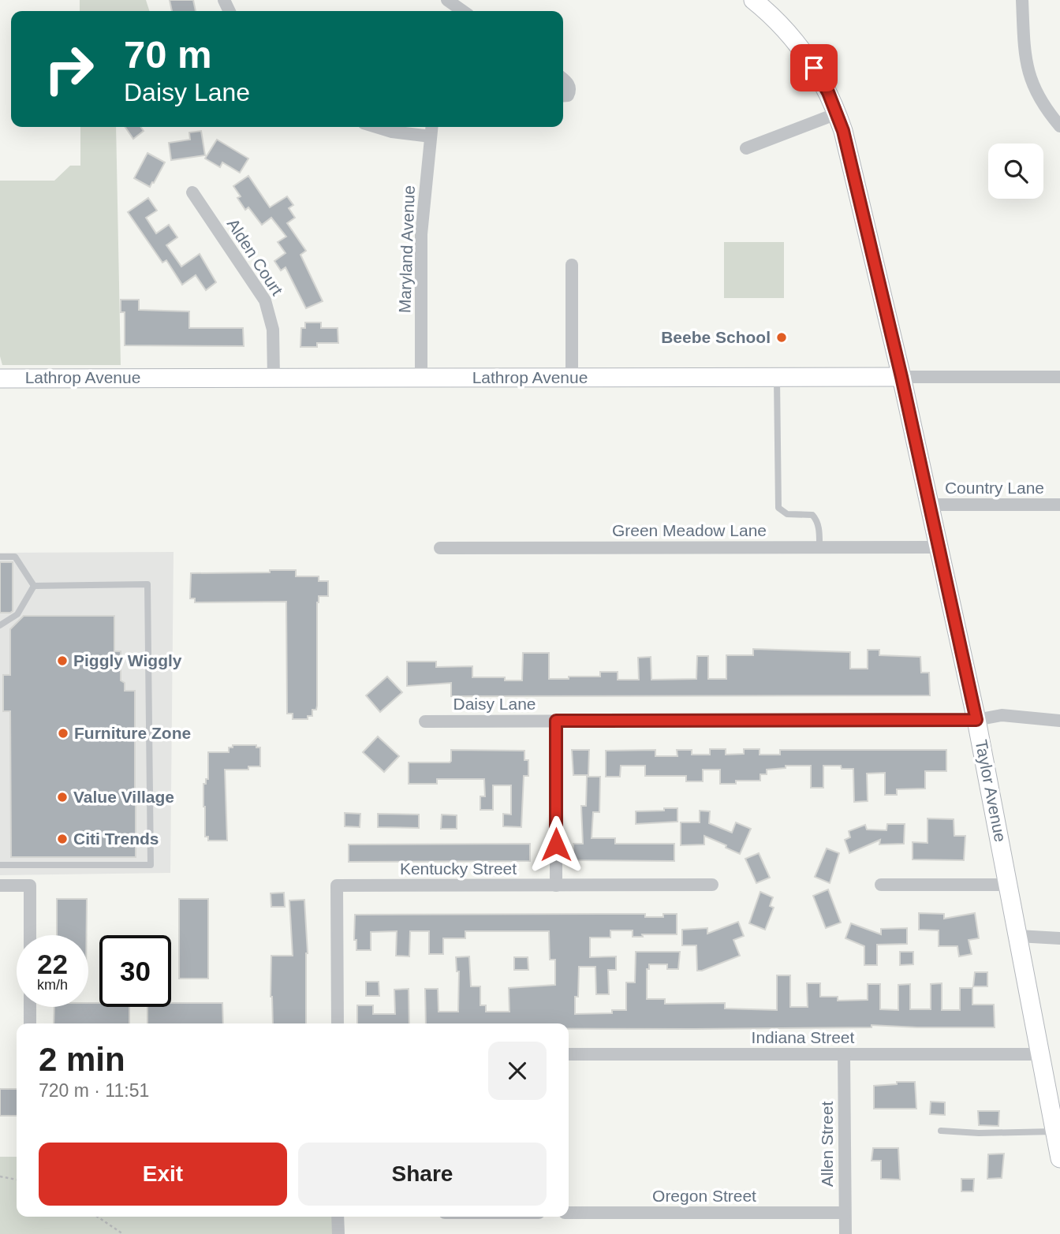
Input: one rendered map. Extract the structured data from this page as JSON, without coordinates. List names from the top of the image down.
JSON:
{
  "streets": {
    "street": [
      "Maryland Avenue",
      "Alden Court",
      "Lathrop Avenue",
      "Country Lane",
      "Green Meadow Lane",
      "Daisy Lane",
      "Taylor Avenue",
      "Kentucky Street",
      "Indiana Street",
      "Allen Street",
      "Oregon Street"
    ]
  },
  "crossings": [
    ["Maryland Avenue", "Lathrop Avenue"],
    ["Alden Court", "Lathrop Avenue"],
    ["Lathrop Avenue", "Taylor Avenue"],
    ["Country Lane", "Taylor Avenue"],
    ["Green Meadow Lane", "Taylor Avenue"],
    ["Daisy Lane", "Taylor Avenue"],
    ["Taylor Avenue", "Indiana Street"],
    ["Indiana Street", "Allen Street"],
    ["Allen Street", "Oregon Street"]
  ],
  "places": [
    "Beebe School",
    "Piggly Wiggly",
    "Furniture Zone",
    "Value Village",
    "Citi Trends"
  ],
  "page": {
    "turn": ["70 m", "Daisy Lane"],
    "speed": "22 km/h",
    "limit": "30",
    "heading": ["2 min", "720 m · 11:51"],
    "buttons": ["Exit", "Share"]
  }
}
